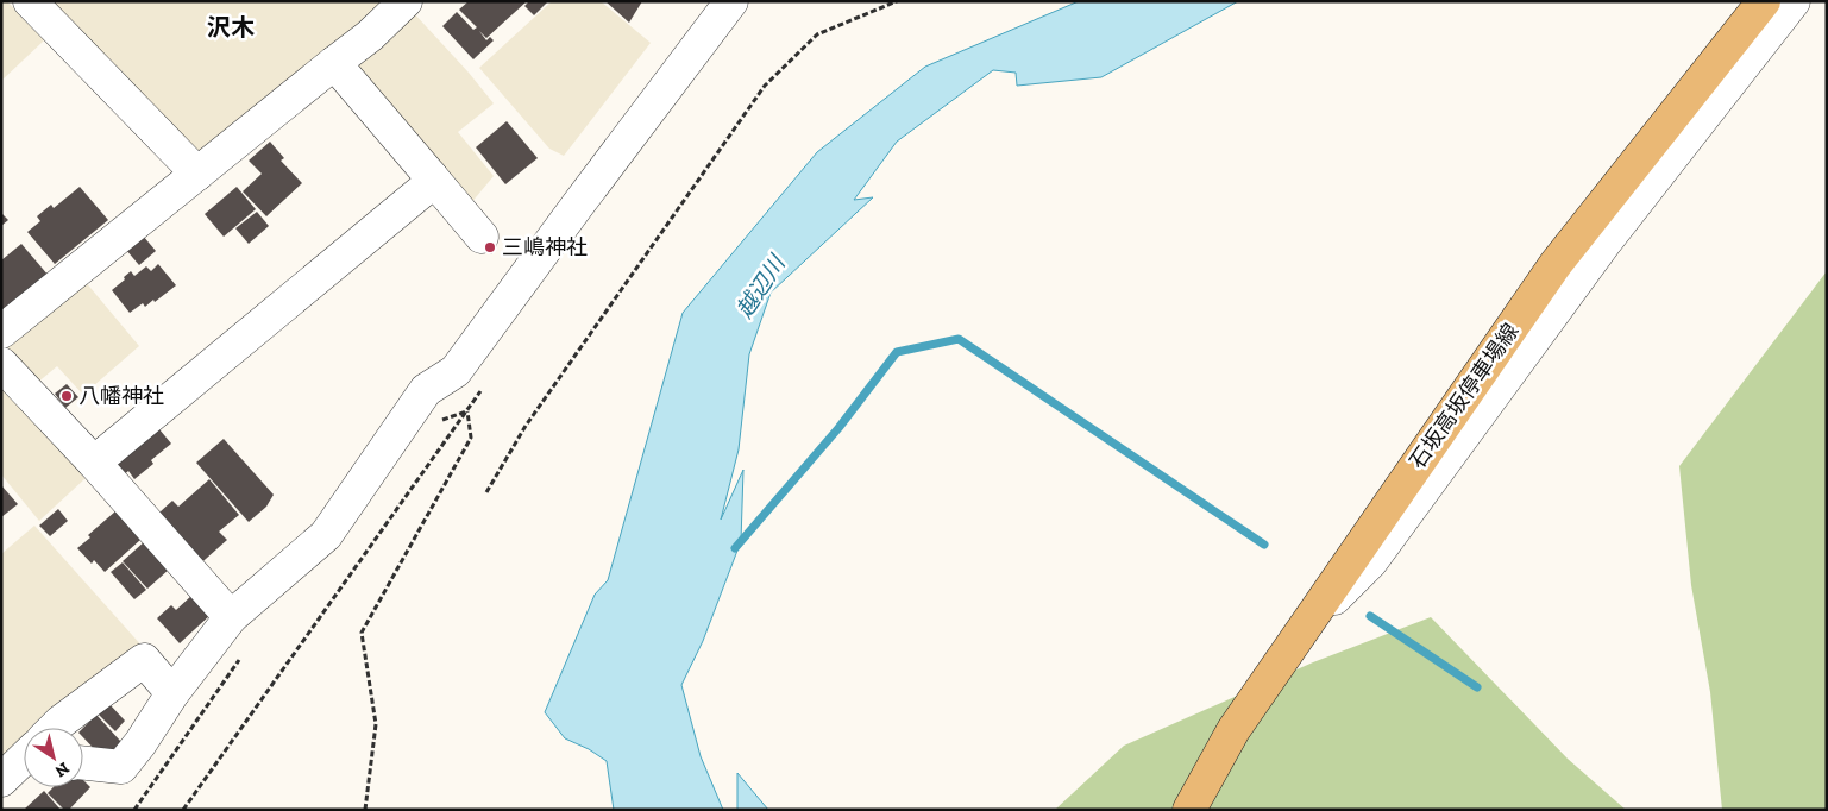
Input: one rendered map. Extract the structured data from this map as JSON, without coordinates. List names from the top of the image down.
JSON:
{
  "streets": {
    "main road": ["石坂高坂停車場線"]
  },
  "districts": ["沢木"],
  "water": ["越辺川"],
  "places": ["三嶋神社", "八幡神社"],
  "north": "bottom right"
}
